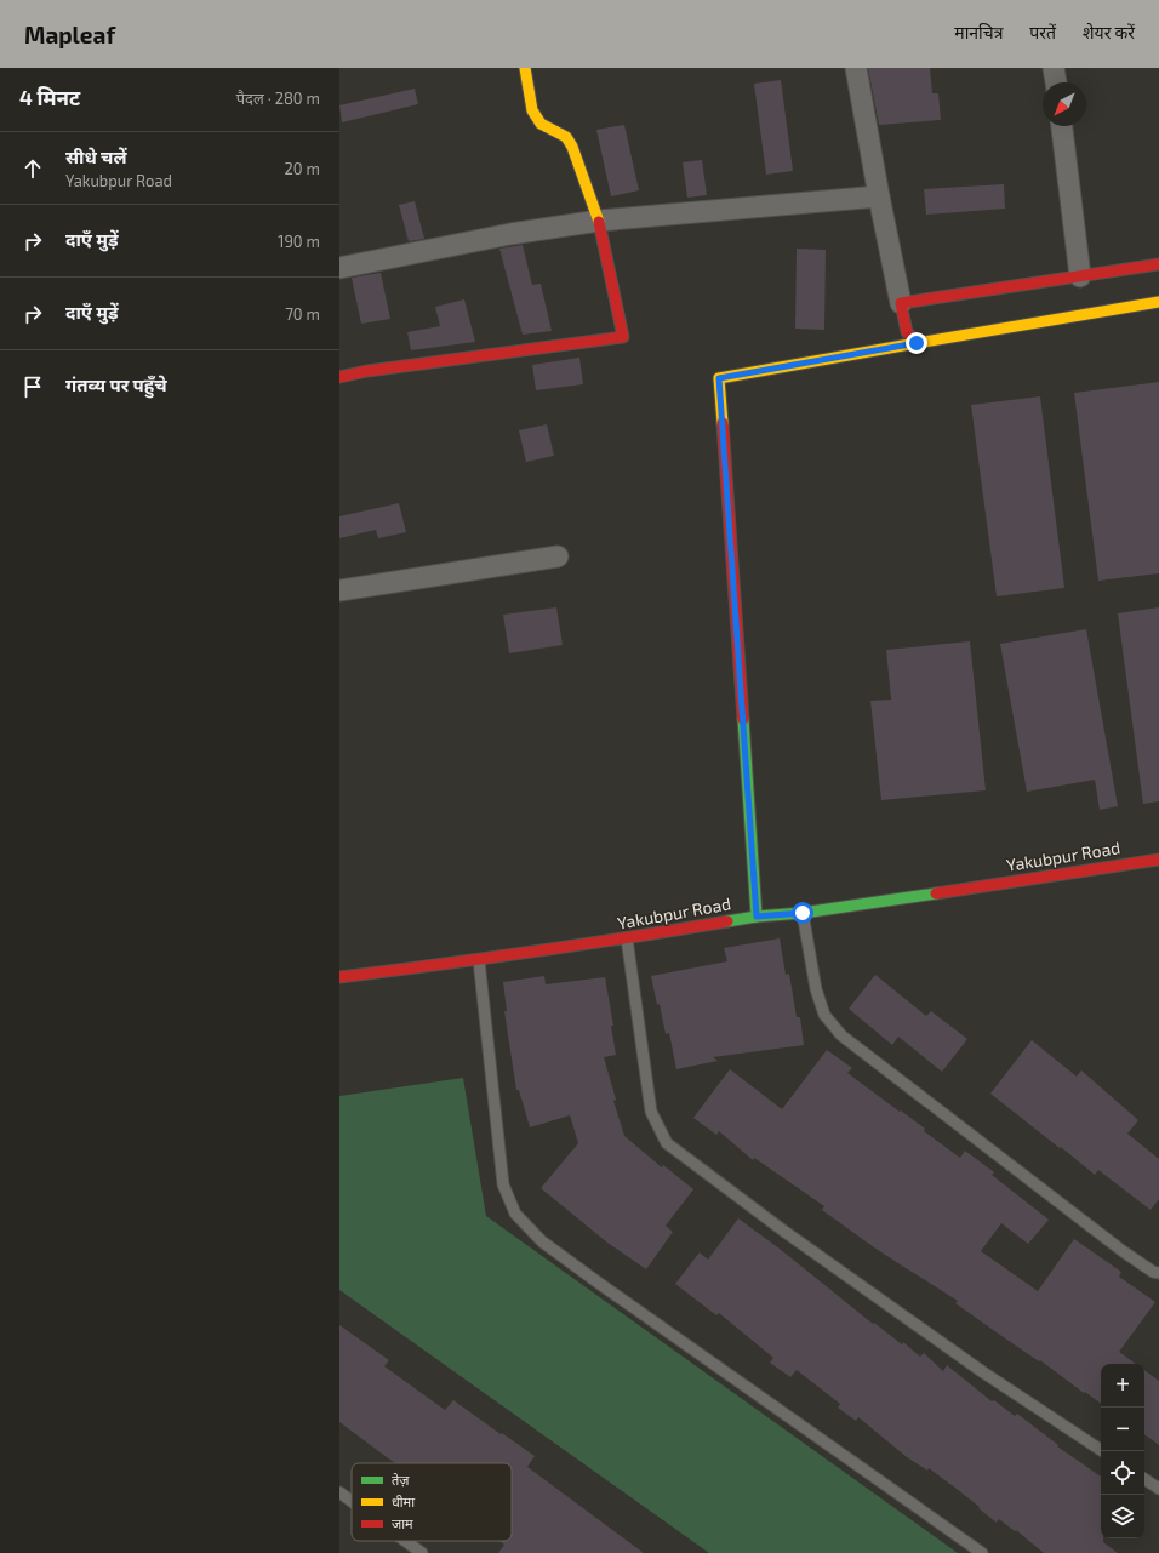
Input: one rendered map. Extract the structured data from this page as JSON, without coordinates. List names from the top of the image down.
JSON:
{
  "streets": {
    "street": ["Yakubpur Road"]
  },
  "legend": ["तेज़", "धीमा", "जाम"],
  "north": "bottom left",
  "page": {
    "header": "Mapleaf",
    "nav": ["मानचित्र", "परतें", "शेयर करें"],
    "heading": ["4 मिनट", "पैदल · 280 m"],
    "list": [
      ["सीधे चलें", "Yakubpur Road", "20 m"],
      ["दाएँ मुड़ें", "190 m"],
      ["दाएँ मुड़ें", "70 m"],
      "गंतव्य पर पहुँचे"
    ],
    "map_buttons": ["+", "−"]
  }
}
